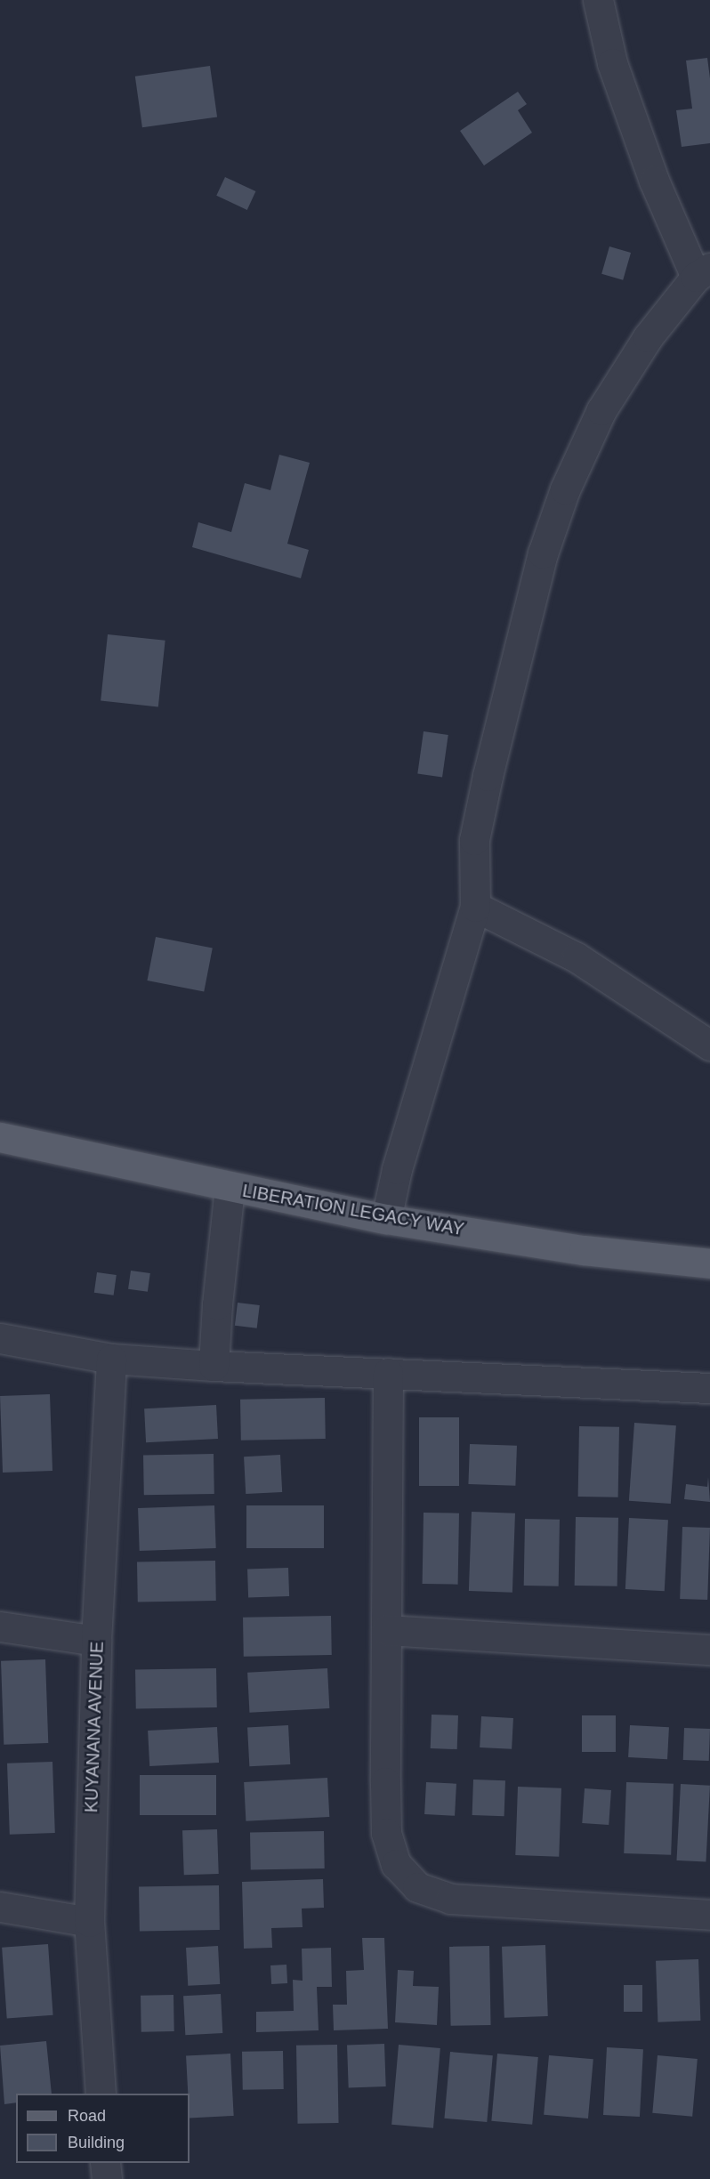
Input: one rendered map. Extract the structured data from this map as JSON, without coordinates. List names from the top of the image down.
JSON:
{
  "streets": {
    "main road": ["LIBERATION LEGACY WAY"],
    "street": ["KUYANANA AVENUE"]
  },
  "legend": ["Road", "Building"]
}
